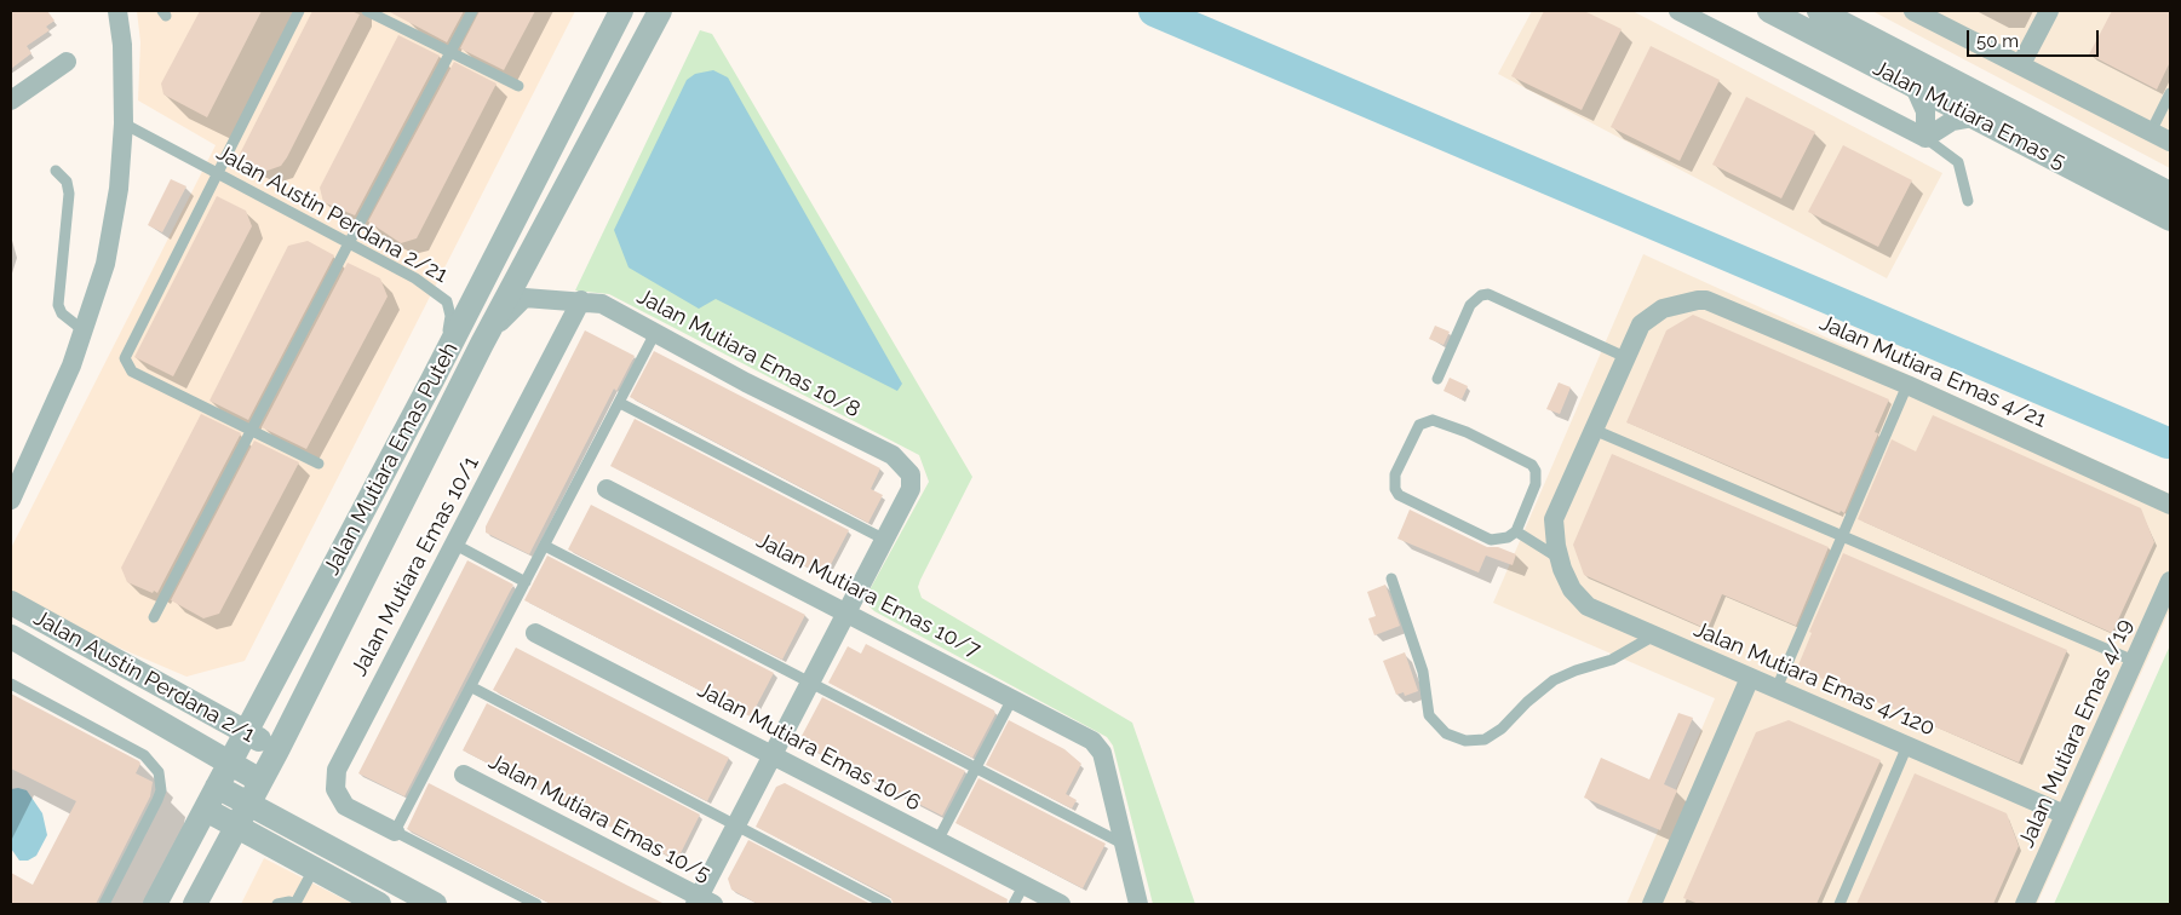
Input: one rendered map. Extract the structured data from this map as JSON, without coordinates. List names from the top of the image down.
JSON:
{
  "streets": {
    "street": [
      "Jalan Mutiara Emas 5",
      "Jalan Mutiara Emas 10/8",
      "Jalan Mutiara Emas 4/21",
      "Jalan Mutiara Emas Puteh",
      "Jalan Mutiara Emas 10/1",
      "Jalan Mutiara Emas 10/7",
      "Jalan Austin Perdana 2/1",
      "Jalan Mutiara Emas 4/120",
      "Jalan Mutiara Emas 4/19",
      "Jalan Mutiara Emas 10/6",
      "Jalan Mutiara Emas 10/5"
    ],
    "lane": ["Jalan Austin Perdana 2/21"]
  },
  "crossings": [
    ["Jalan Austin Perdana 2/21", "Jalan Mutiara Emas Puteh"],
    ["Jalan Mutiara Emas 10/8", "Jalan Mutiara Emas Puteh"],
    ["Jalan Mutiara Emas 10/8", "Jalan Mutiara Emas 10/1"],
    ["Jalan Mutiara Emas Puteh", "Jalan Austin Perdana 2/1"],
    ["Jalan Mutiara Emas 4/120", "Jalan Mutiara Emas 4/19"]
  ],
  "scale_bar": "50 m"
}
